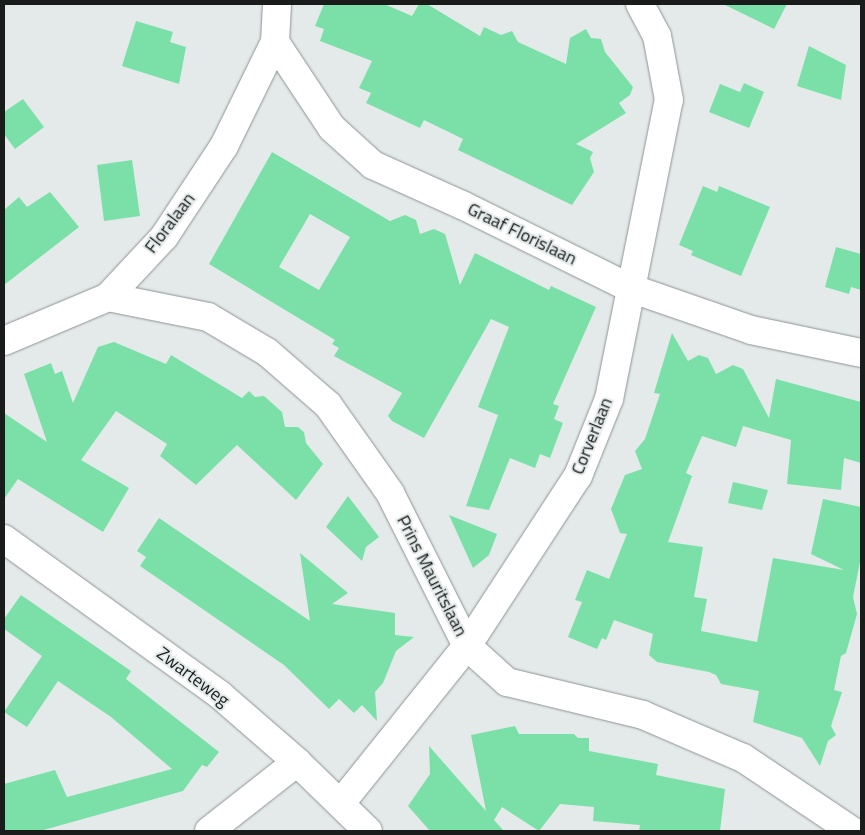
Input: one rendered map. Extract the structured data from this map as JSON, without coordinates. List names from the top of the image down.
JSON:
{
  "streets": {
    "street": [
      "Floralaan",
      "Graaf Florislaan",
      "Corverlaan",
      "Prins Mauritslaan",
      "Zwarteweg"
    ]
  },
  "crossings": [
    ["Floralaan", "Graaf Florislaan"],
    ["Floralaan", "Prins Mauritslaan"],
    ["Graaf Florislaan", "Corverlaan"],
    ["Corverlaan", "Prins Mauritslaan"],
    ["Corverlaan", "Zwarteweg"]
  ]
}
